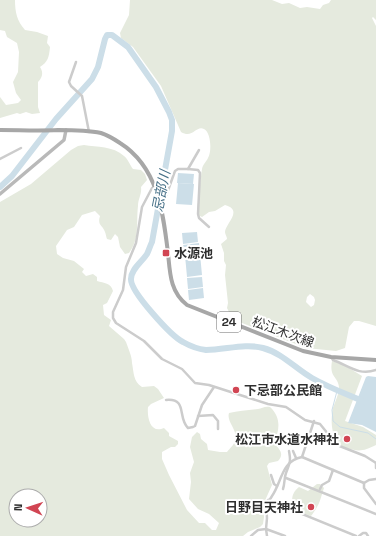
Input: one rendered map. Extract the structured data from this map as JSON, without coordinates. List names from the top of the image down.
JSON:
{
  "streets": {
    "main road": ["24", "松江木次線"]
  },
  "water": ["忌部川"],
  "places": {
    "transit": ["水源池"],
    "other": ["下忌部公民館", "松江市水道水神社", "日野目天神社"]
  },
  "north": "left"
}
